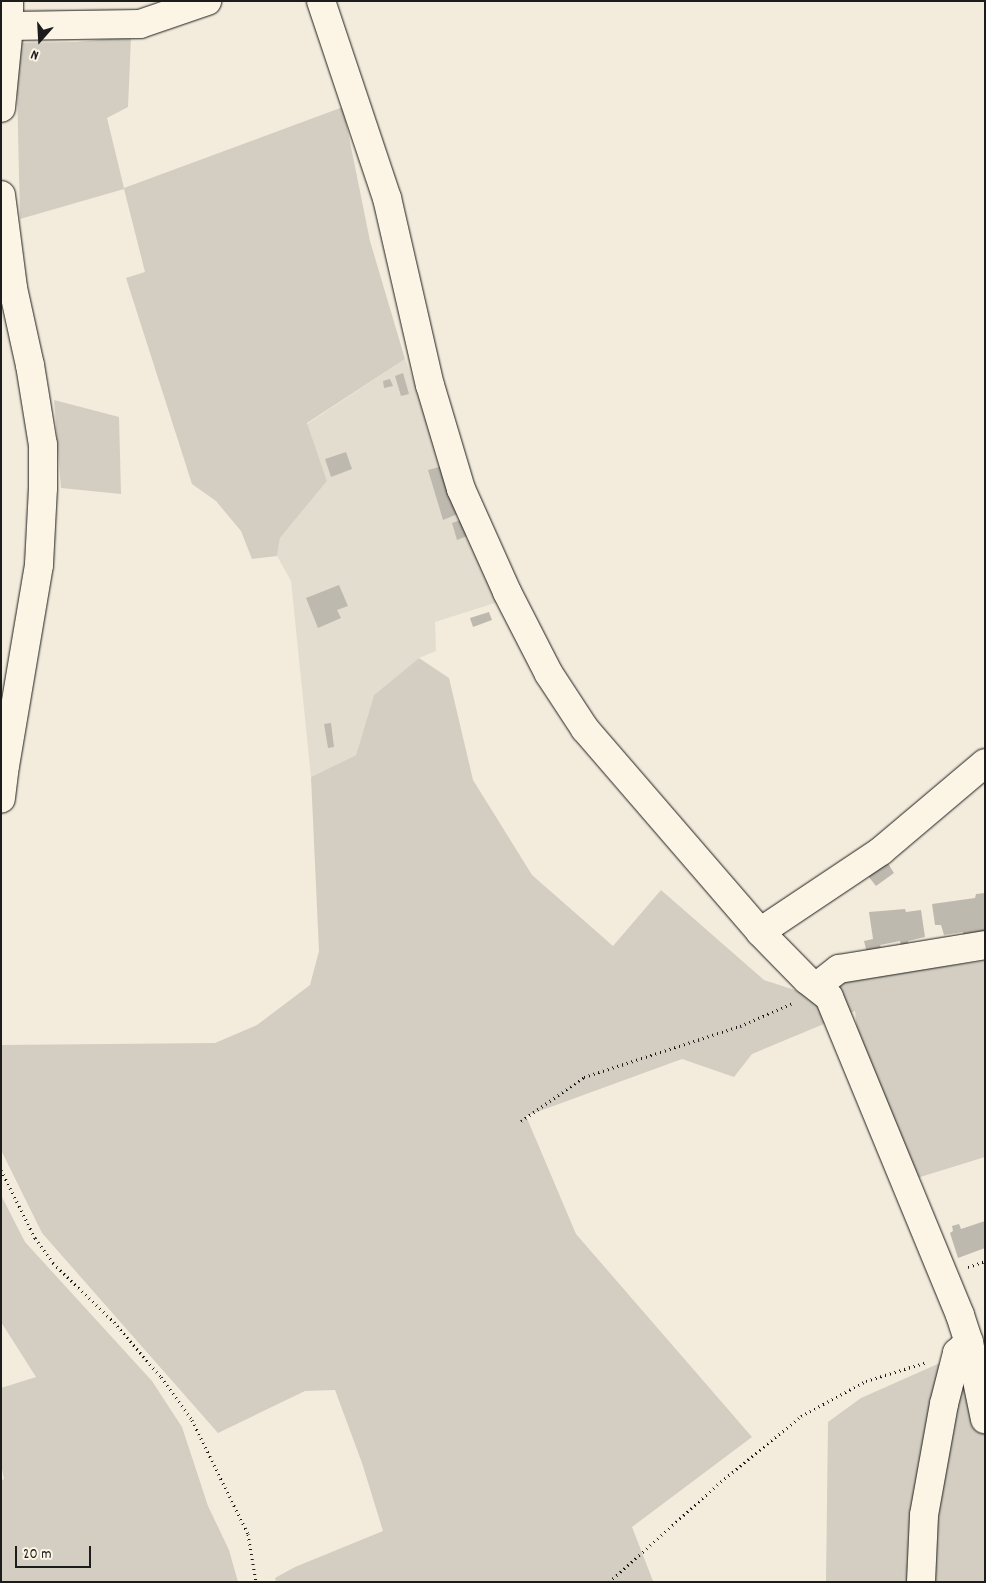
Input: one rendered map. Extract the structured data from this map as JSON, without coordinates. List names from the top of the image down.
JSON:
{
  "scale_bar": "20 m",
  "north": "bottom"
}
